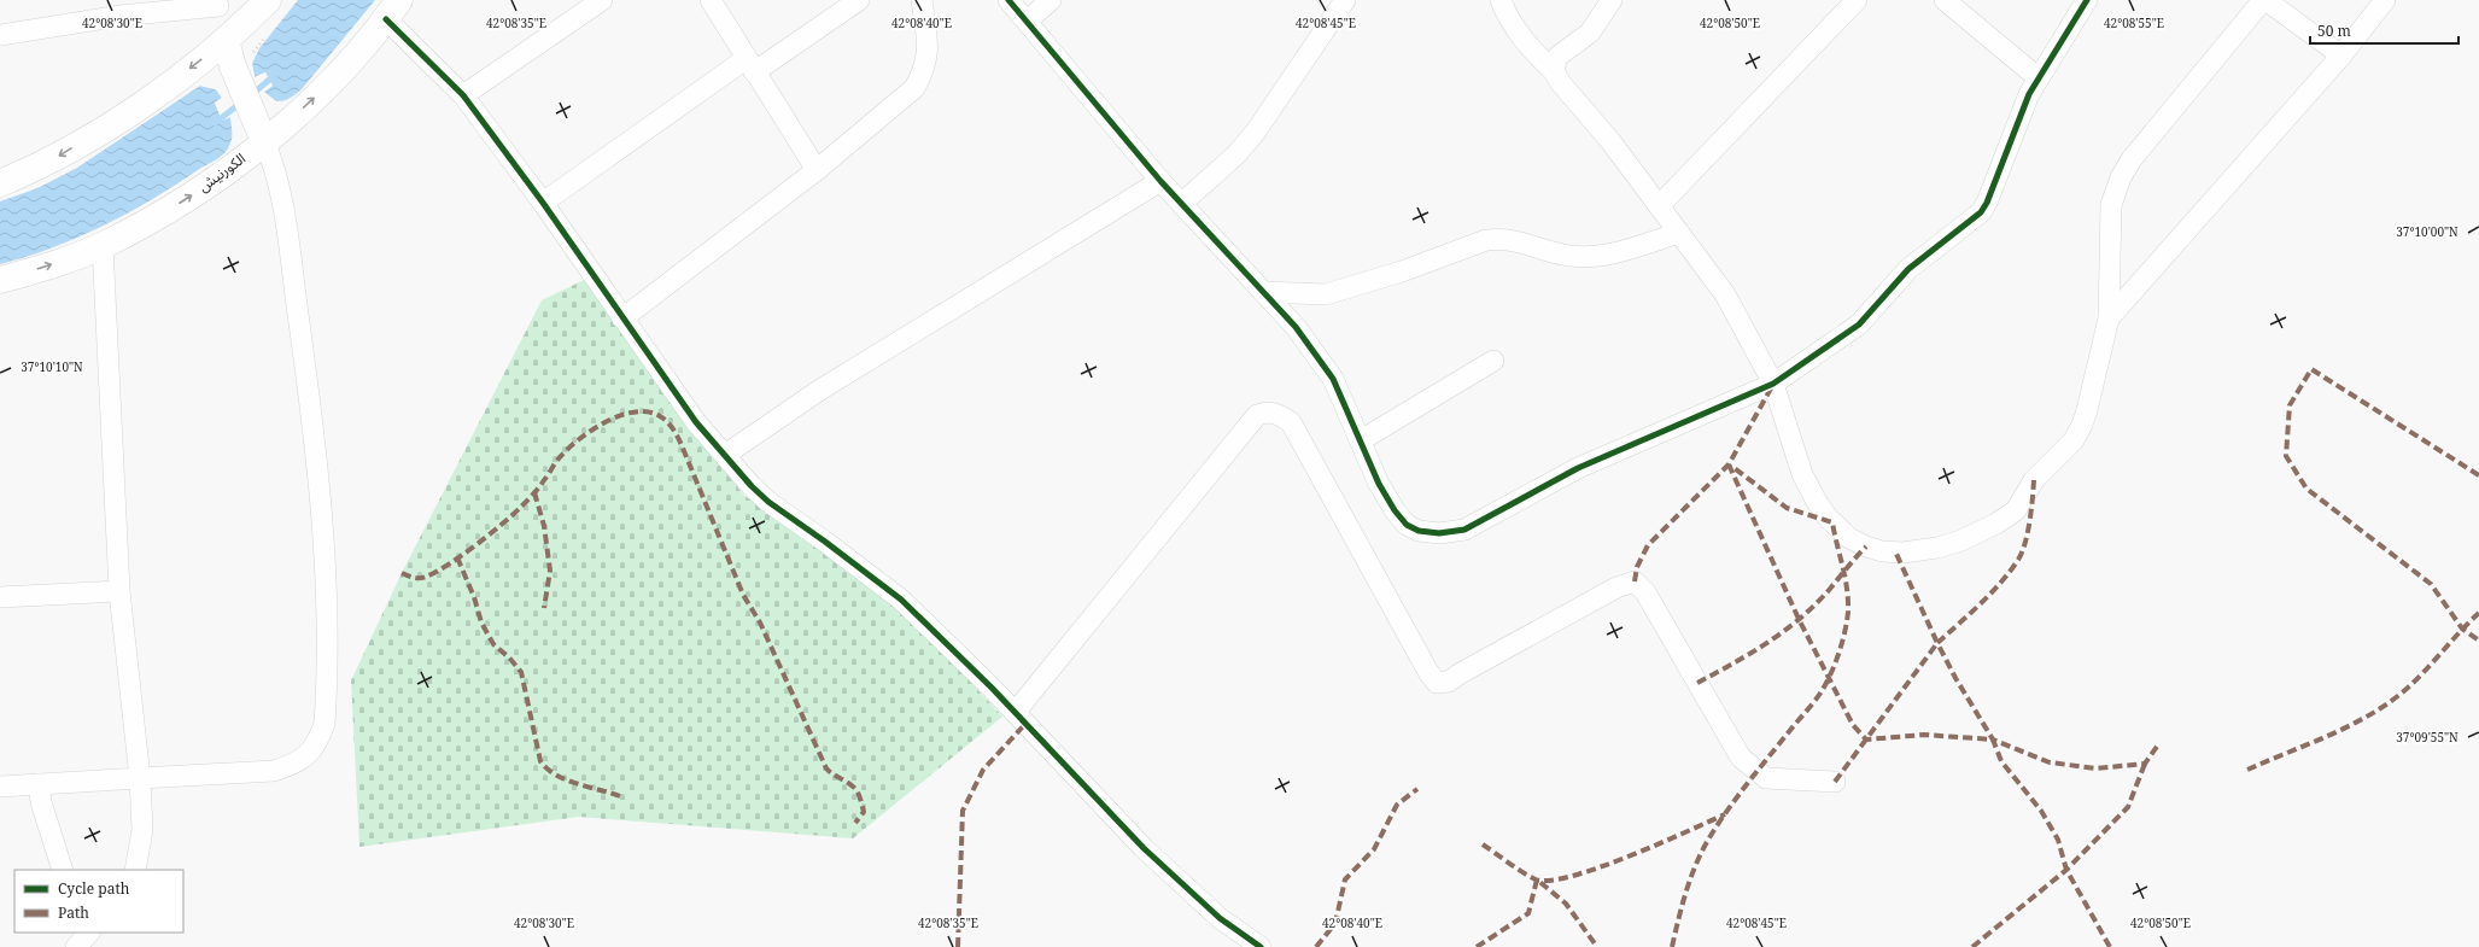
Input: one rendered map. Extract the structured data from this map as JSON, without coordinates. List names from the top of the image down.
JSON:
{
  "streets": {
    "main road": ["الكورنيش"]
  },
  "legend": ["Cycle path", "Path"],
  "scale_bar": "50 m",
  "coordinates": [
    "42°08'30\"E",
    "42°08'35\"E",
    "42°08'40\"E",
    "42°08'50\"E",
    "42°08'45\"E",
    "42°08'55\"E",
    "37°10'00\"N",
    "37°10'10\"N",
    "37°09'55\"N"
  ]
}
